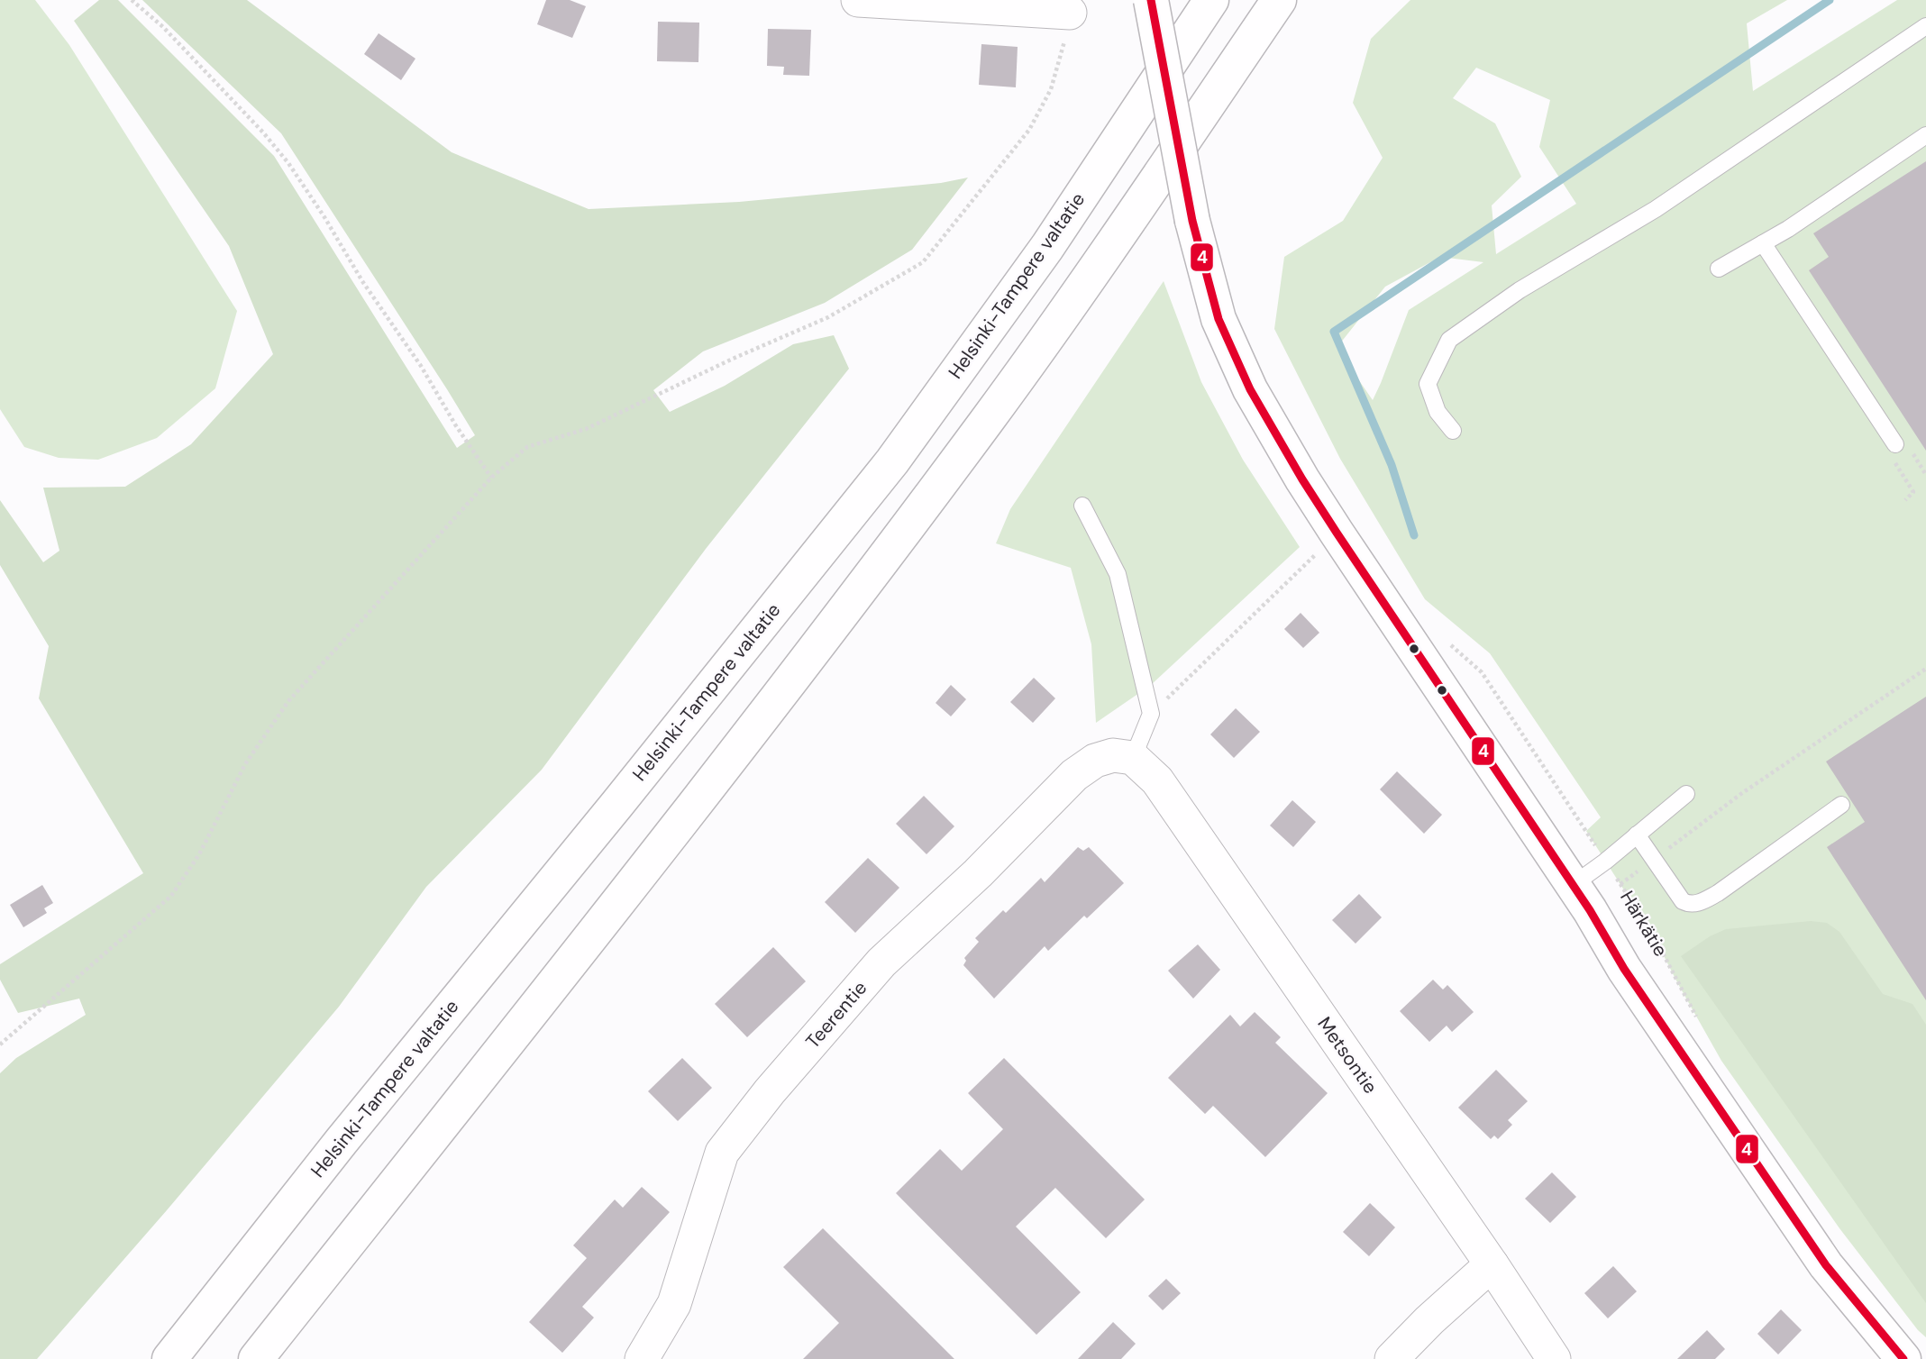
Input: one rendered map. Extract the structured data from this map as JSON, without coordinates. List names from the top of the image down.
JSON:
{
  "streets": {
    "main road": ["Helsinki-Tampere valtatie", "Härkätie"],
    "street": ["Teerentie", "Metsontie"]
  },
  "crossings": [
    ["Teerentie", "Metsontie"]
  ],
  "lines": ["transit line 4"]
}
